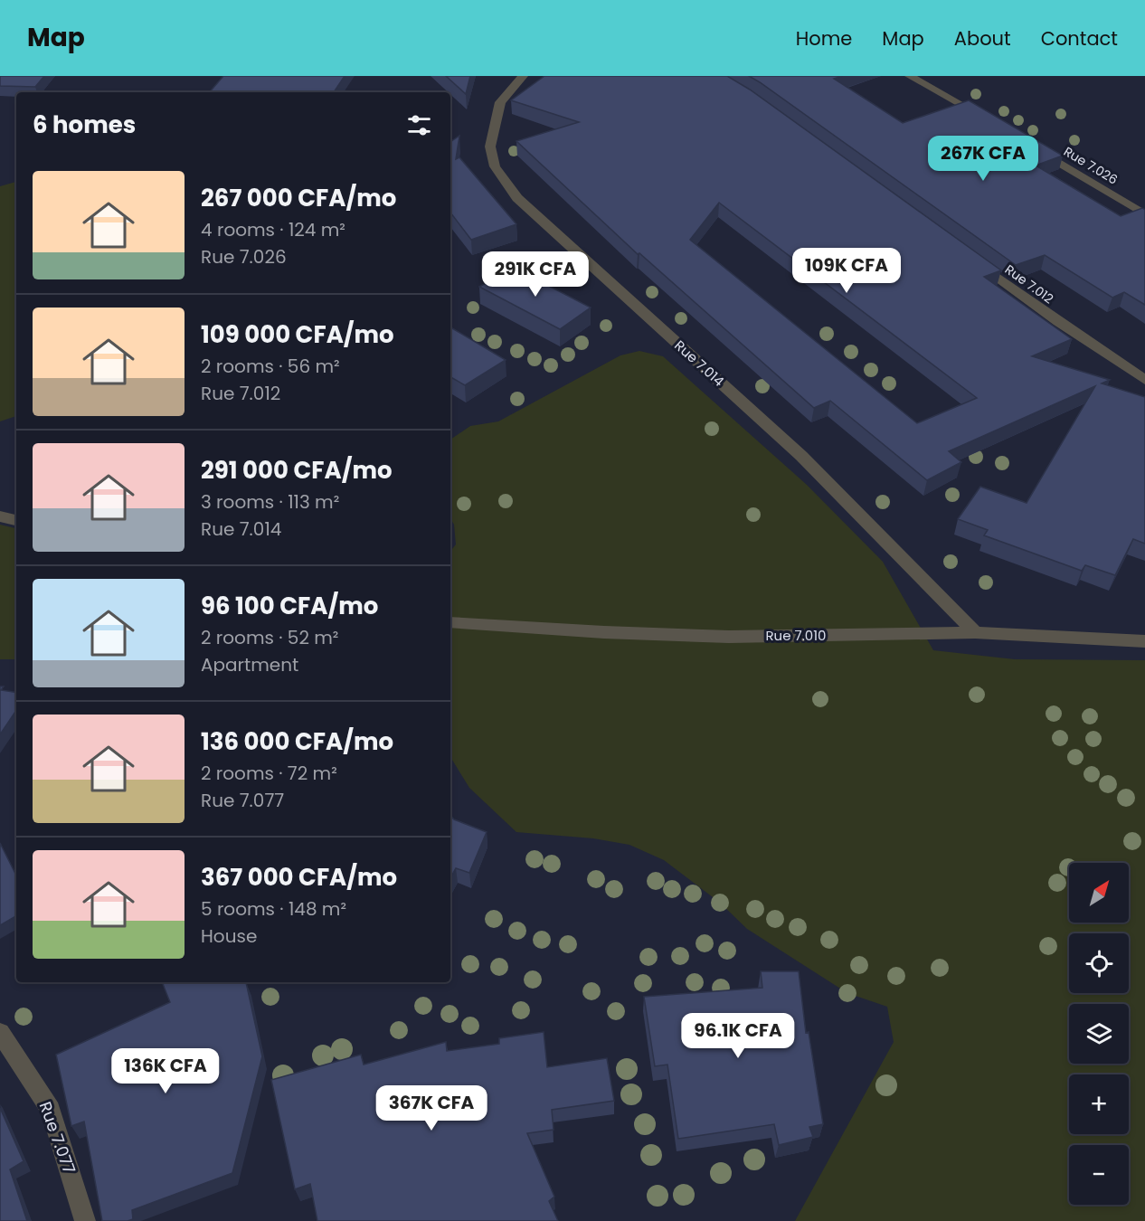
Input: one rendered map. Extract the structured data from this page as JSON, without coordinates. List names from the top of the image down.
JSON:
{
  "streets": {
    "street": [
      "Rue 7.026",
      "Rue 7.012",
      "Rue 7.014",
      "Rue 7.010",
      "Rue 7.077"
    ]
  },
  "crossings": [
    ["Rue 7.014", "Rue 7.010"]
  ],
  "north": "top right",
  "page": {
    "header": "Map",
    "nav": [
      "Home",
      "Map",
      "About",
      "Contact"
    ],
    "heading": "6 homes",
    "price": [
      "267K CFA",
      "109K CFA",
      "291K CFA",
      "96.1K CFA",
      "136K CFA",
      "367K CFA"
    ],
    "list": [
      {
        "name": "267 000 CFA/mo",
        "note": "4 rooms · 124 m² · Rue 7.026"
      },
      {
        "name": "109 000 CFA/mo",
        "note": "2 rooms · 56 m² · Rue 7.012"
      },
      {
        "name": "291 000 CFA/mo",
        "note": "3 rooms · 113 m² · Rue 7.014"
      },
      {
        "name": "96 100 CFA/mo",
        "note": "2 rooms · 52 m² · Apartment"
      },
      {
        "name": "136 000 CFA/mo",
        "note": "2 rooms · 72 m² · Rue 7.077"
      },
      {
        "name": "367 000 CFA/mo",
        "note": "5 rooms · 148 m² · House"
      }
    ],
    "map_buttons": ["+", "−"]
  }
}
